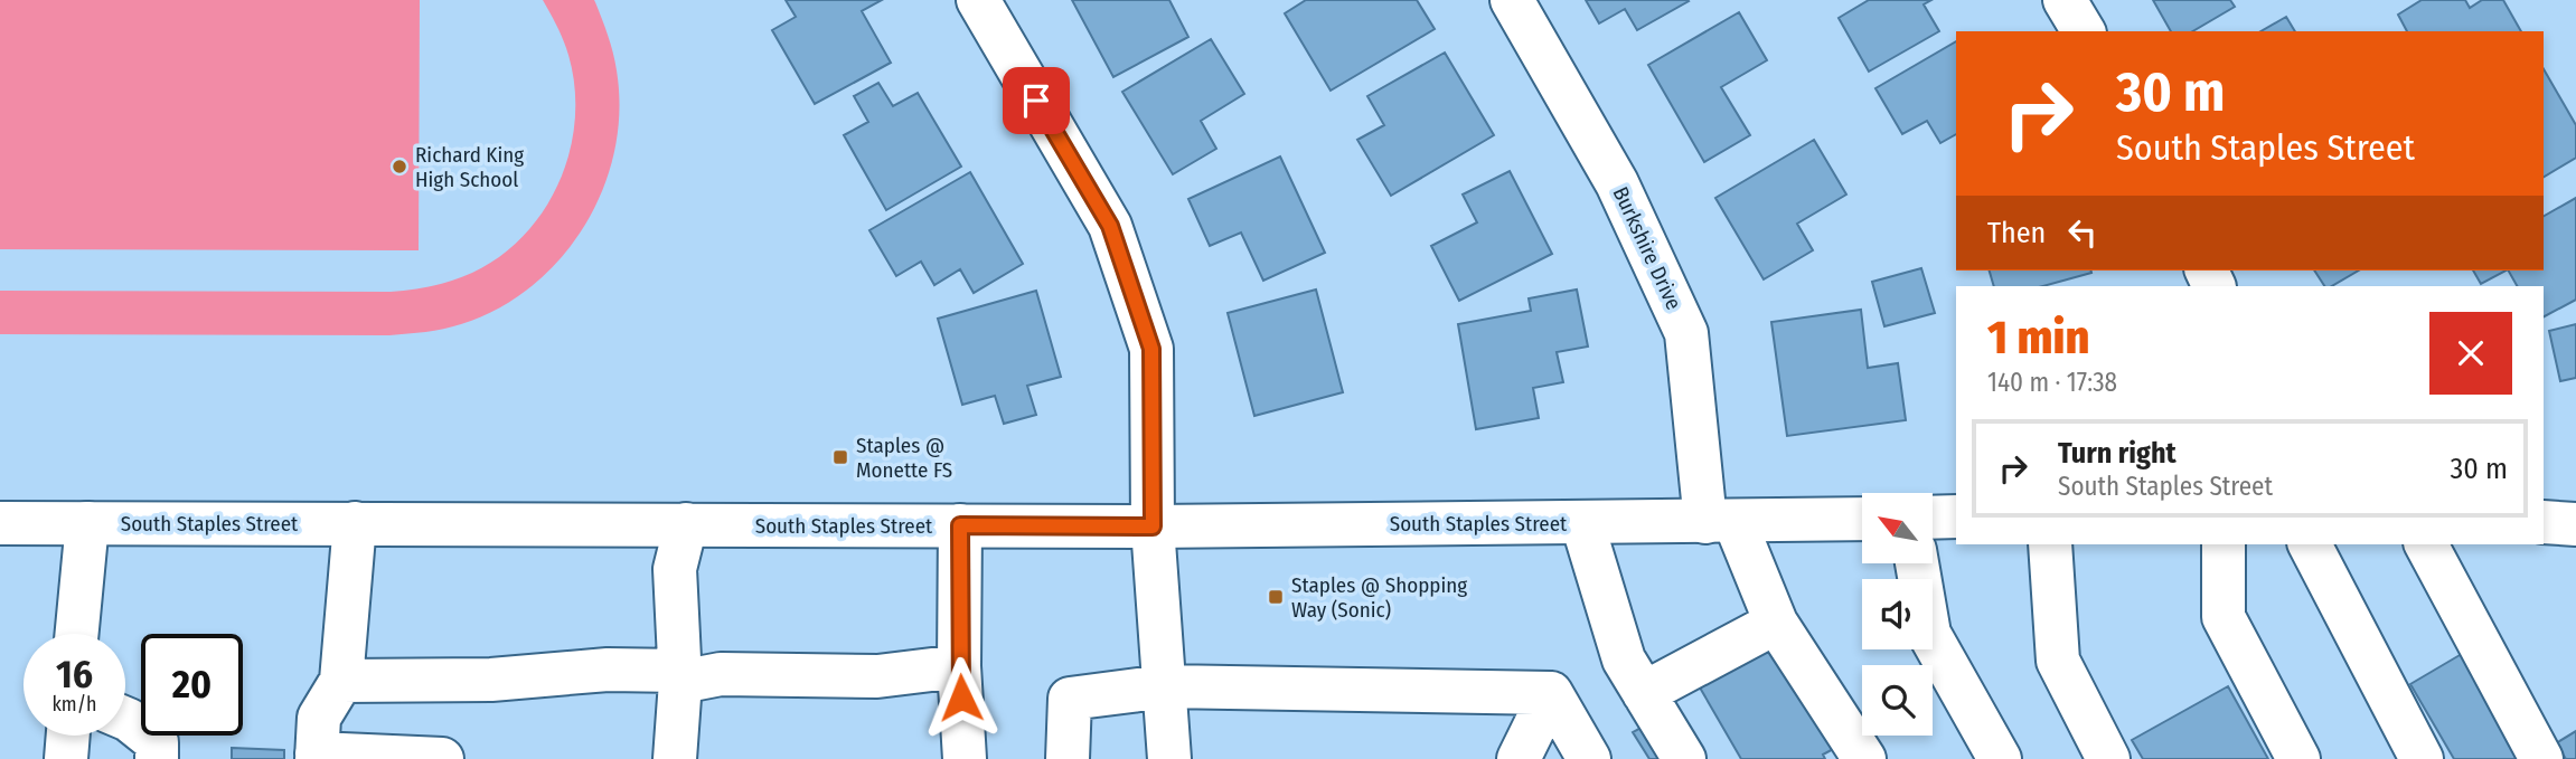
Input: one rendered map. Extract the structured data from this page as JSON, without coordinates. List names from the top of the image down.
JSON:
{
  "streets": {
    "main road": ["Burkshire Drive", "South Staples Street"]
  },
  "crossings": [
    ["Burkshire Drive", "South Staples Street"]
  ],
  "places": {
    "other": ["Richard King High School"],
    "transit": ["Staples @ Monette FS", "Staples @ Shopping Way (Sonic)"]
  },
  "north": "top left",
  "page": {
    "turn": ["30 m", "South Staples Street"],
    "then": "Then",
    "heading": ["1 min", "140 m · 17:38"],
    "list": [
      {
        "name": "Turn right",
        "note": "South Staples Street",
        "value": "30 m"
      }
    ],
    "speed": "16 km/h",
    "limit": "20"
  }
}
